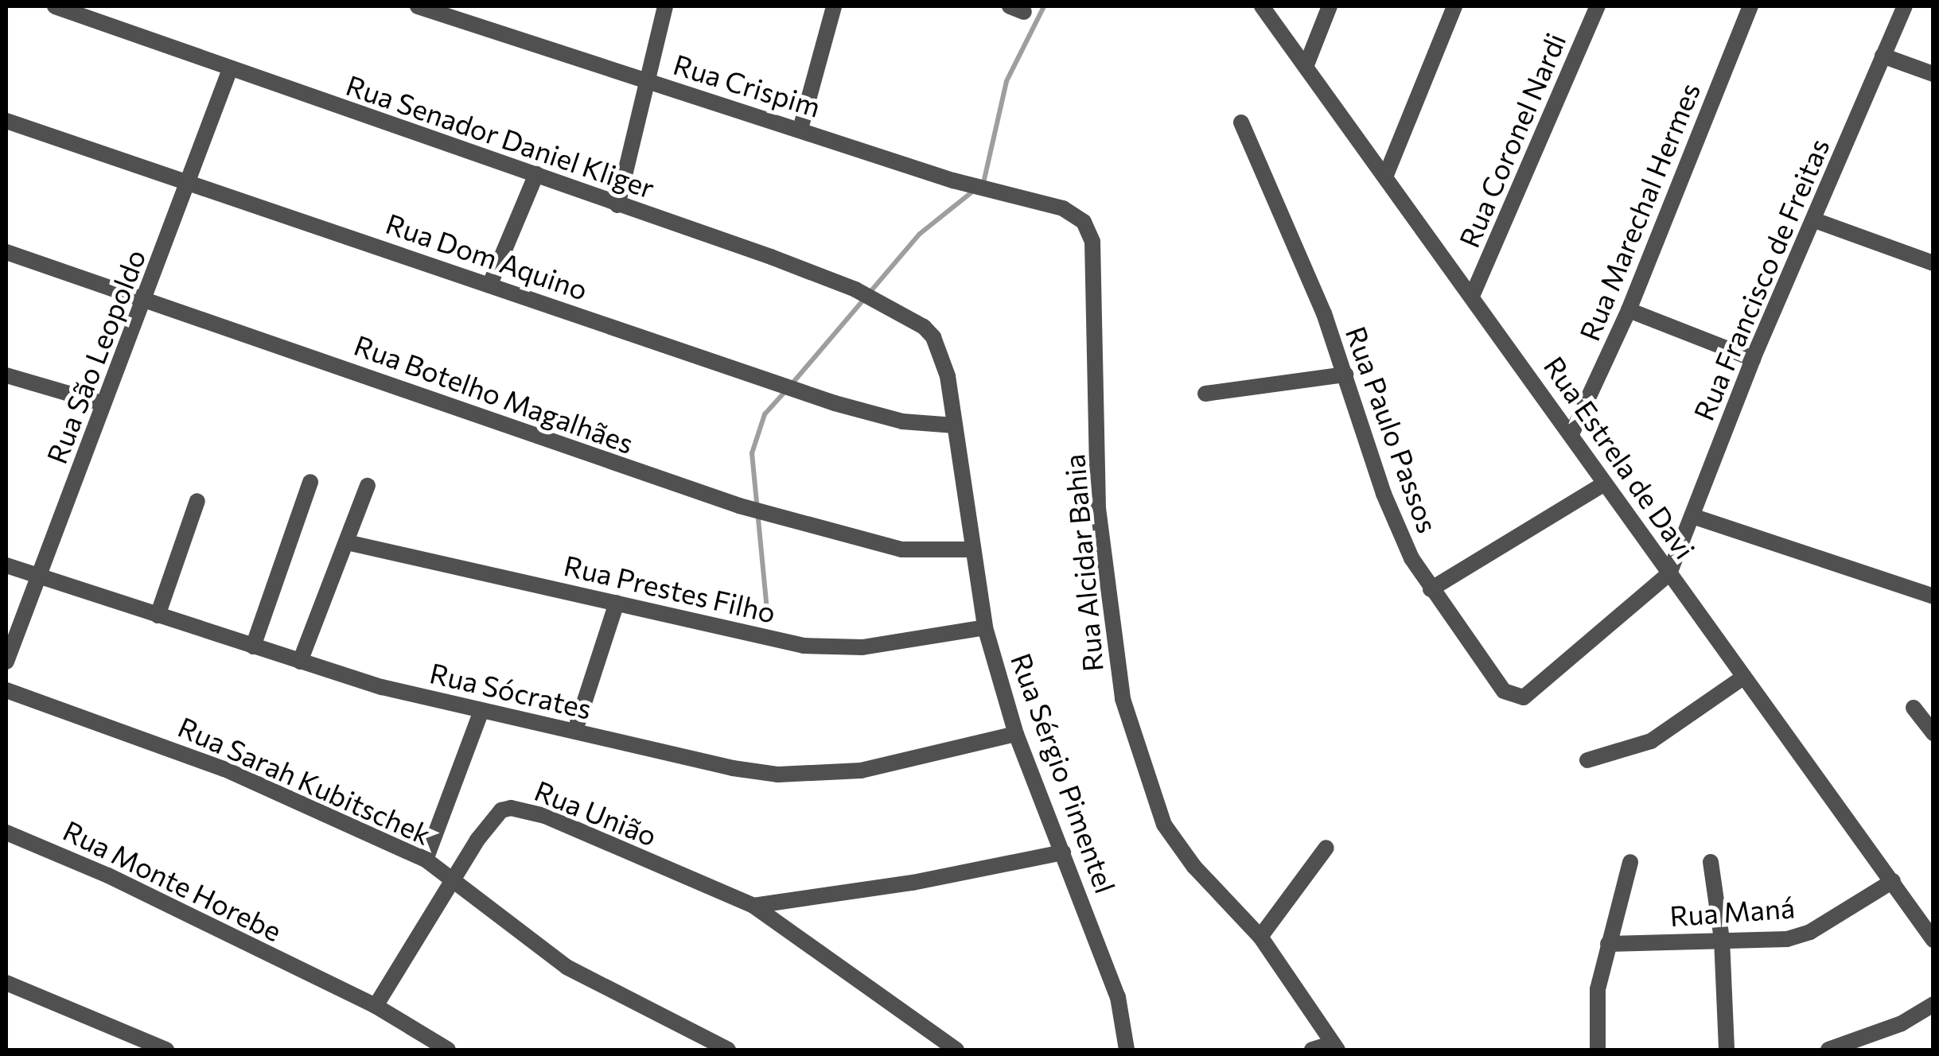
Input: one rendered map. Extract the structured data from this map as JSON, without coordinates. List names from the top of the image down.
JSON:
{
  "streets": {
    "street": [
      "Rua Crispim",
      "Rua Senador Daniel Kliger",
      "Rua Coronel Nardi",
      "Rua Marechal Hermes",
      "Rua Dom Aquino",
      "Rua Francisco de Freitas",
      "Rua São Leopoldo",
      "Rua Botelho Magalhães",
      "Rua Paulo Passos",
      "Rua Estrela de Davi",
      "Rua Alcidar Bahia",
      "Rua Prestes Filho",
      "Rua Sócrates",
      "Rua Sérgio Pimentel",
      "Rua Sarah Kubitschek",
      "Rua União",
      "Rua Monte Horebe",
      "Rua Maná"
    ]
  },
  "crossings": [
    ["Rua Crispim", "Rua Alcidar Bahia"],
    ["Rua Senador Daniel Kliger", "Rua São Leopoldo"],
    ["Rua Senador Daniel Kliger", "Rua Sérgio Pimentel"],
    ["Rua Coronel Nardi", "Rua Estrela de Davi"],
    ["Rua Marechal Hermes", "Rua Estrela de Davi"],
    ["Rua Dom Aquino", "Rua São Leopoldo"],
    ["Rua Dom Aquino", "Rua Sérgio Pimentel"],
    ["Rua Francisco de Freitas", "Rua Paulo Passos"],
    ["Rua Francisco de Freitas", "Rua Estrela de Davi"],
    ["Rua São Leopoldo", "Rua Botelho Magalhães"],
    ["Rua São Leopoldo", "Rua Sócrates"],
    ["Rua Botelho Magalhães", "Rua Sérgio Pimentel"],
    ["Rua Paulo Passos", "Rua Estrela de Davi"],
    ["Rua Estrela de Davi", "Rua Maná"],
    ["Rua Prestes Filho", "Rua Sérgio Pimentel"],
    ["Rua Sócrates", "Rua Sérgio Pimentel"],
    ["Rua Sarah Kubitschek", "Rua União"],
    ["Rua União", "Rua Monte Horebe"]
  ]
}
